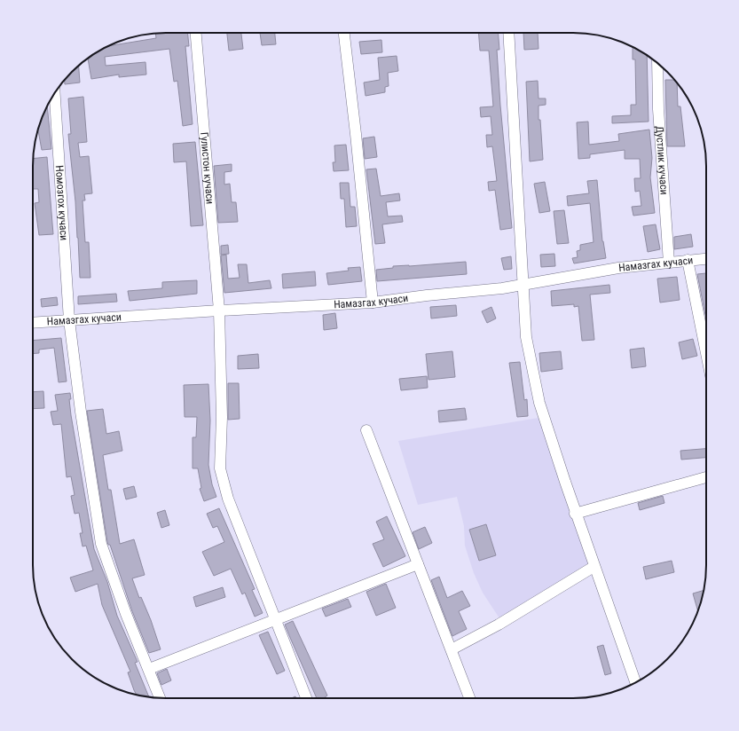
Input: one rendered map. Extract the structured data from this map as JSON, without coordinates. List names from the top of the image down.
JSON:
{
  "streets": {
    "street": [
      "Дустлик кучаси",
      "Гулистон кучаси",
      "Номозгох кучаси",
      "Намазгах кучаси"
    ]
  },
  "crossings": [
    ["Дустлик кучаси", "Намазгах кучаси"],
    ["Гулистон кучаси", "Намазгах кучаси"],
    ["Номозгох кучаси", "Намазгах кучаси"]
  ]
}
